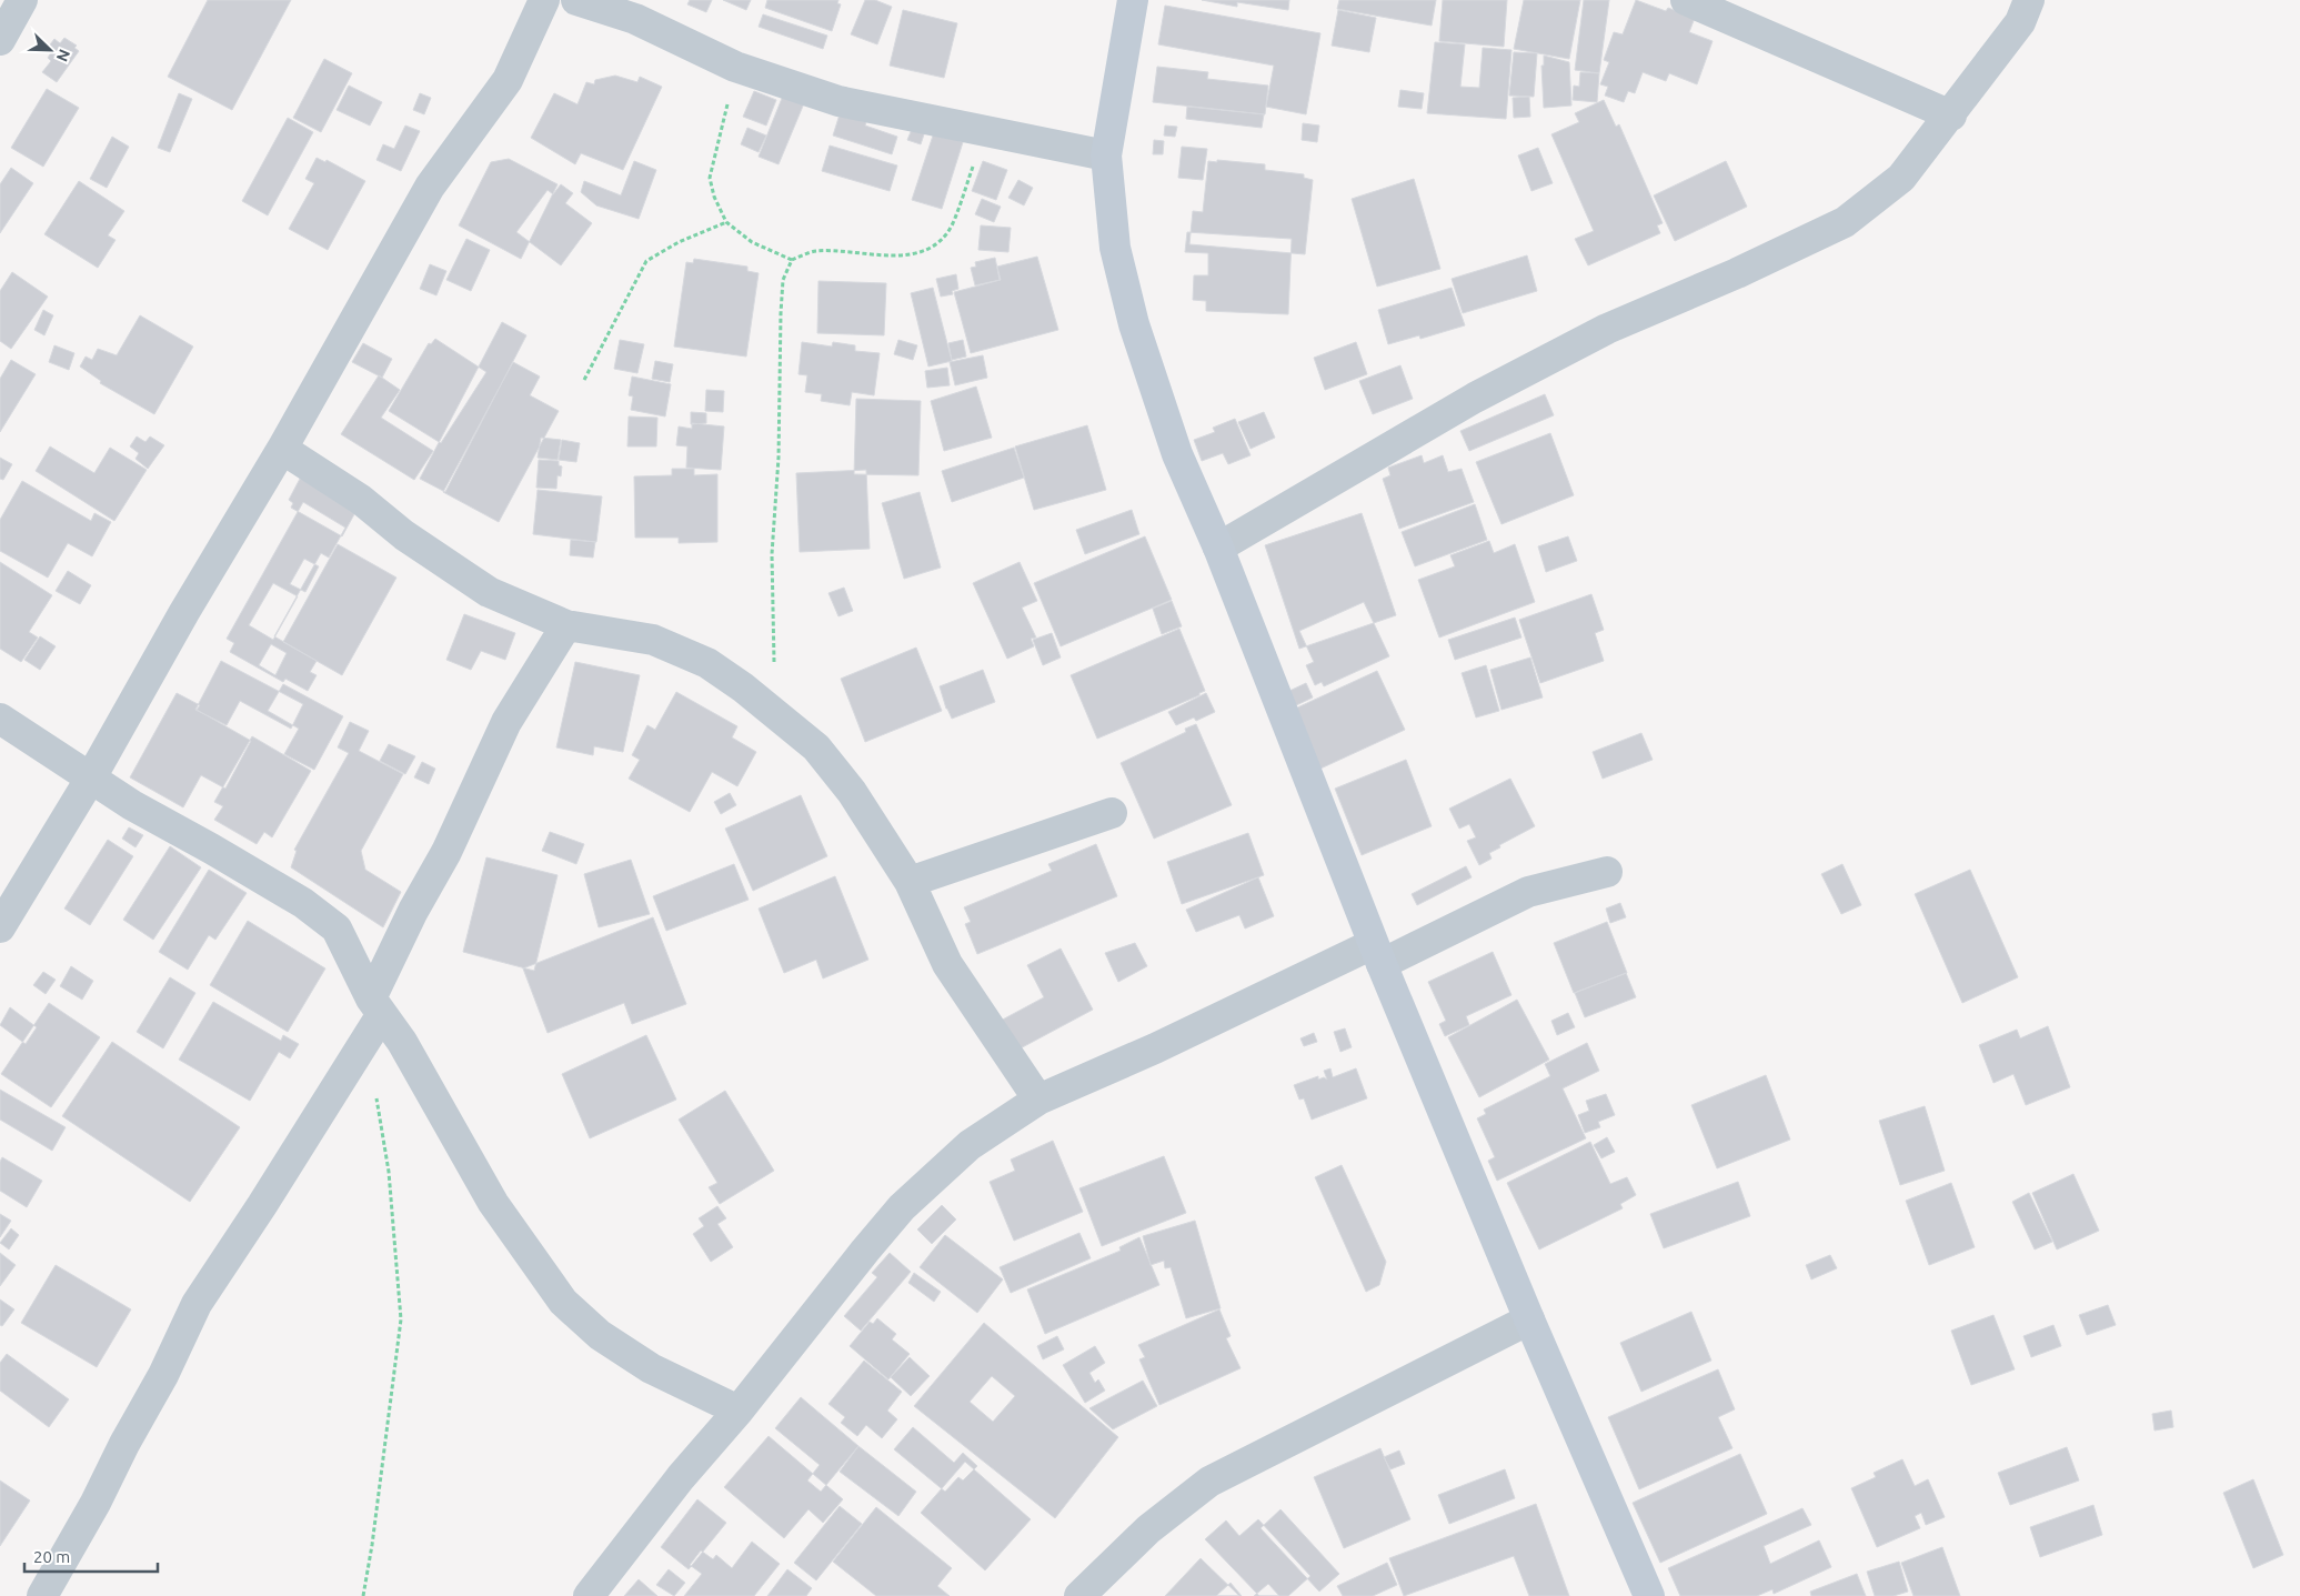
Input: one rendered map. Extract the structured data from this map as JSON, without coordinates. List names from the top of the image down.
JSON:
{
  "scale_bar": "20 m",
  "north": "bottom right"
}
